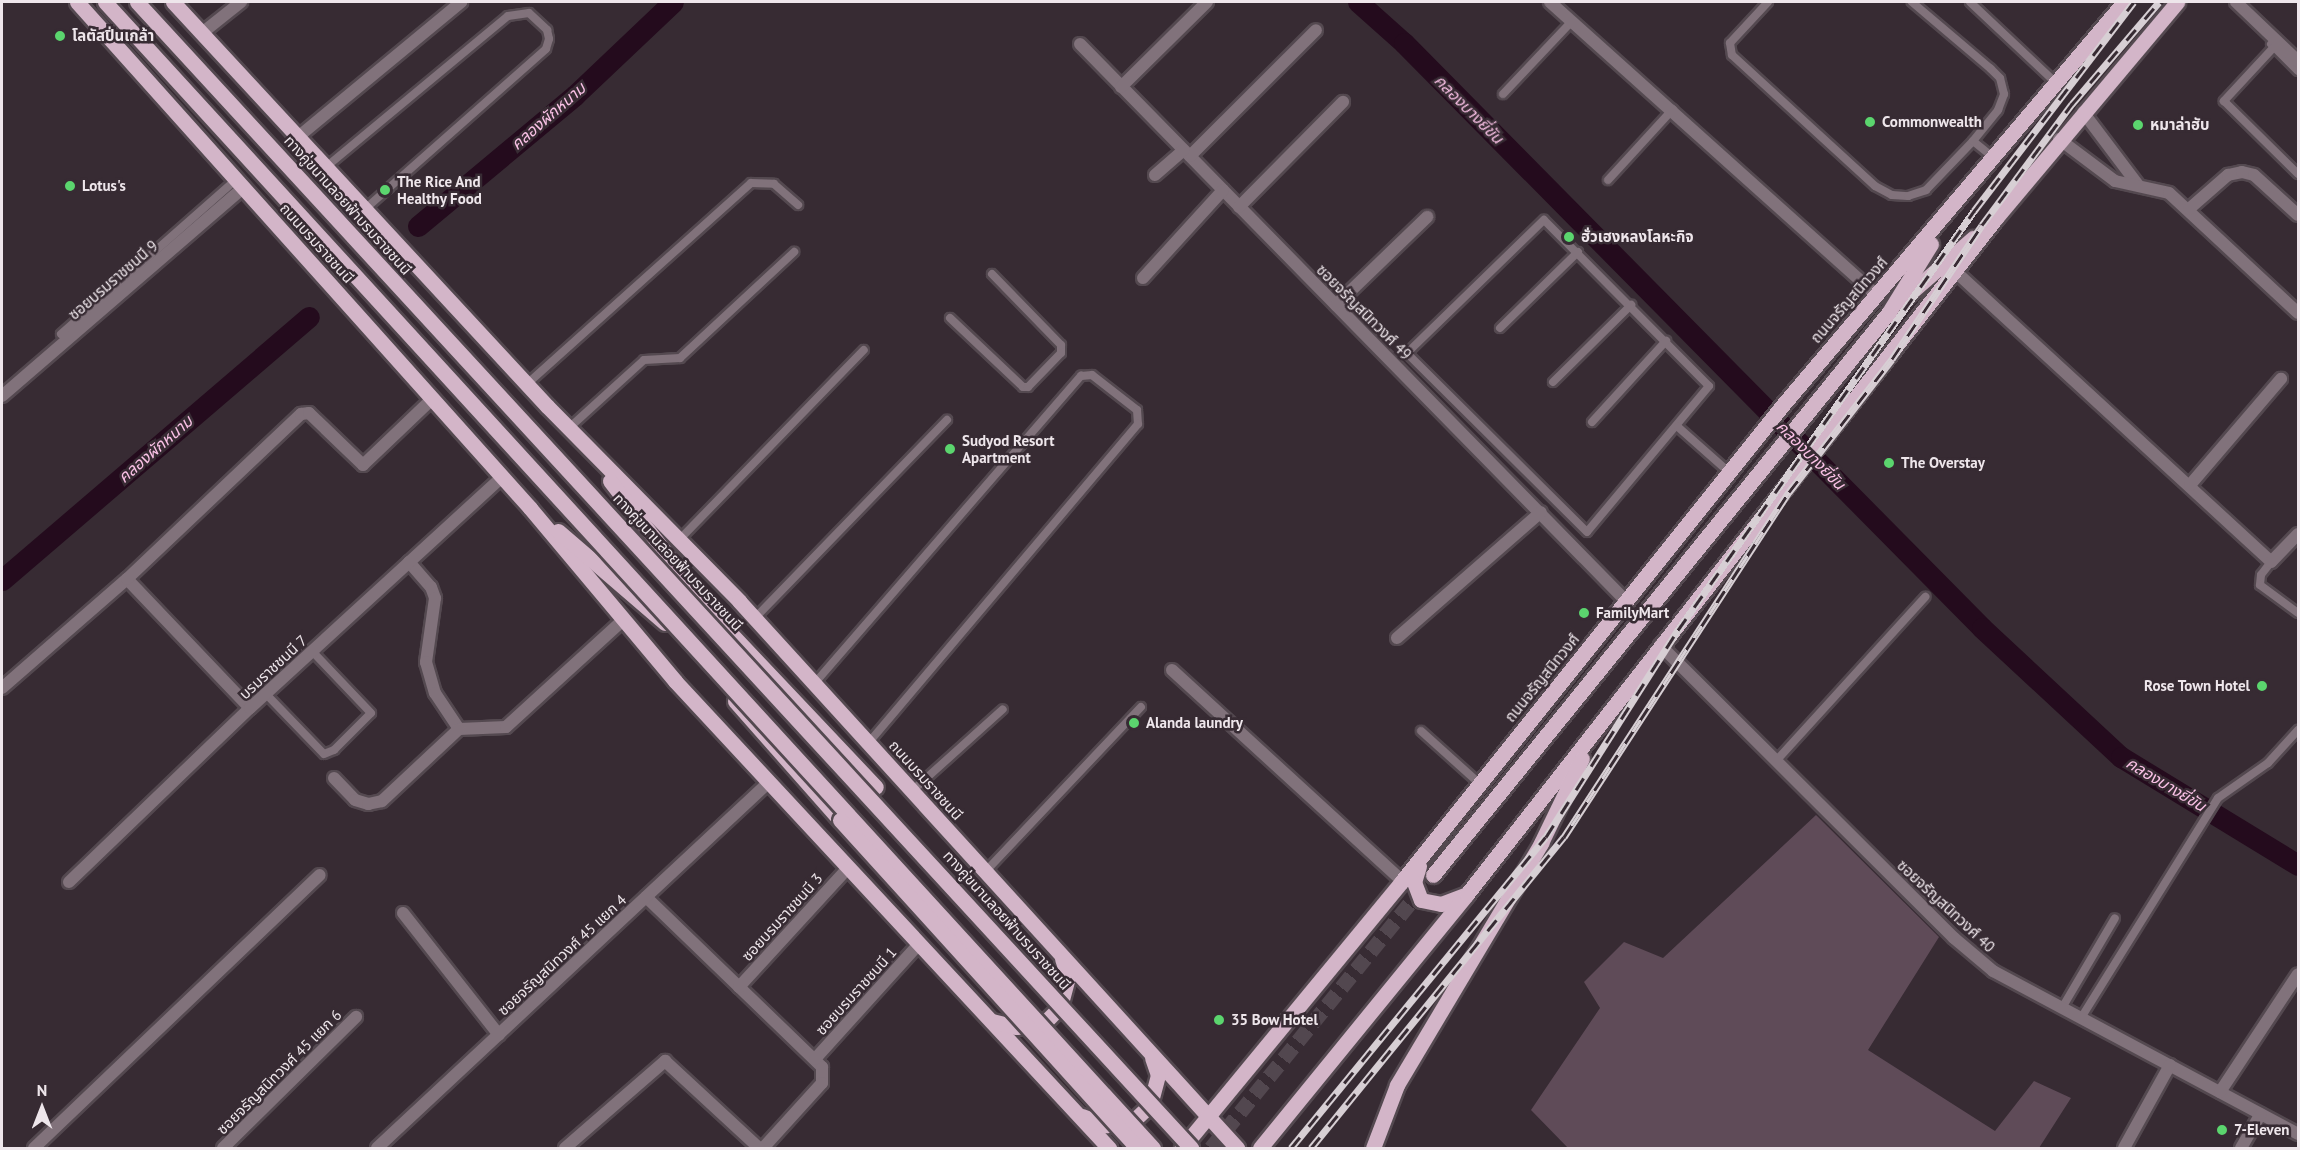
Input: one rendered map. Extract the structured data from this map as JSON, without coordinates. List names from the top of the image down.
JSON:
{
  "streets": {
    "main road": ["ทางคู่ขนานลอยฟ้าบรมราชชนนี", "ถนนบรมราชชนนี", "ถนนจรัญสนิทวงศ์"],
    "street": [
      "ซอยบรมราชชนนี 9",
      "ซอยจรัญสนิทวงศ์ 49",
      "บรมราชชนนี 7",
      "ซอยจรัญสนิทวงศ์ 40",
      "ซอยบรมราชชนนี 3",
      "ซอยจรัญสนิทวงศ์ 45 แยก 4",
      "ซอยบรมราชชนนี 1",
      "ซอยจรัญสนิทวงศ์ 45 แยก 6"
    ]
  },
  "crossings": [
    ["ถนนบรมราชชนนี", "ซอยบรมราชชนนี 9"],
    ["ถนนบรมราชชนนี", "ถนนจรัญสนิทวงศ์"],
    ["ถนนบรมราชชนนี", "บรมราชชนนี 7"],
    ["ถนนบรมราชชนนี", "ซอยบรมราชชนนี 3"],
    ["ถนนบรมราชชนนี", "ซอยจรัญสนิทวงศ์ 45 แยก 4"],
    ["ถนนบรมราชชนนี", "ซอยบรมราชชนนี 1"],
    ["ถนนจรัญสนิทวงศ์", "ซอยจรัญสนิทวงศ์ 49"],
    ["ถนนจรัญสนิทวงศ์", "ซอยจรัญสนิทวงศ์ 40"]
  ],
  "water": ["คลองบางยี่ขัน", "คลองผักหนาม"],
  "places": [
    "โลตัสปิ่นเกล้า",
    "Commonwealth",
    "หมาล่าฮับ",
    "Lotus's",
    "The Rice And Healthy Food",
    "ฮั่วเฮงหลงโลหะกิจ",
    "Sudyod Resort Apartment",
    "The Overstay",
    "FamilyMart",
    "Rose Town Hotel",
    "Alanda laundry",
    "35 Bow Hotel",
    "7-Eleven"
  ],
  "north": "top"
}
